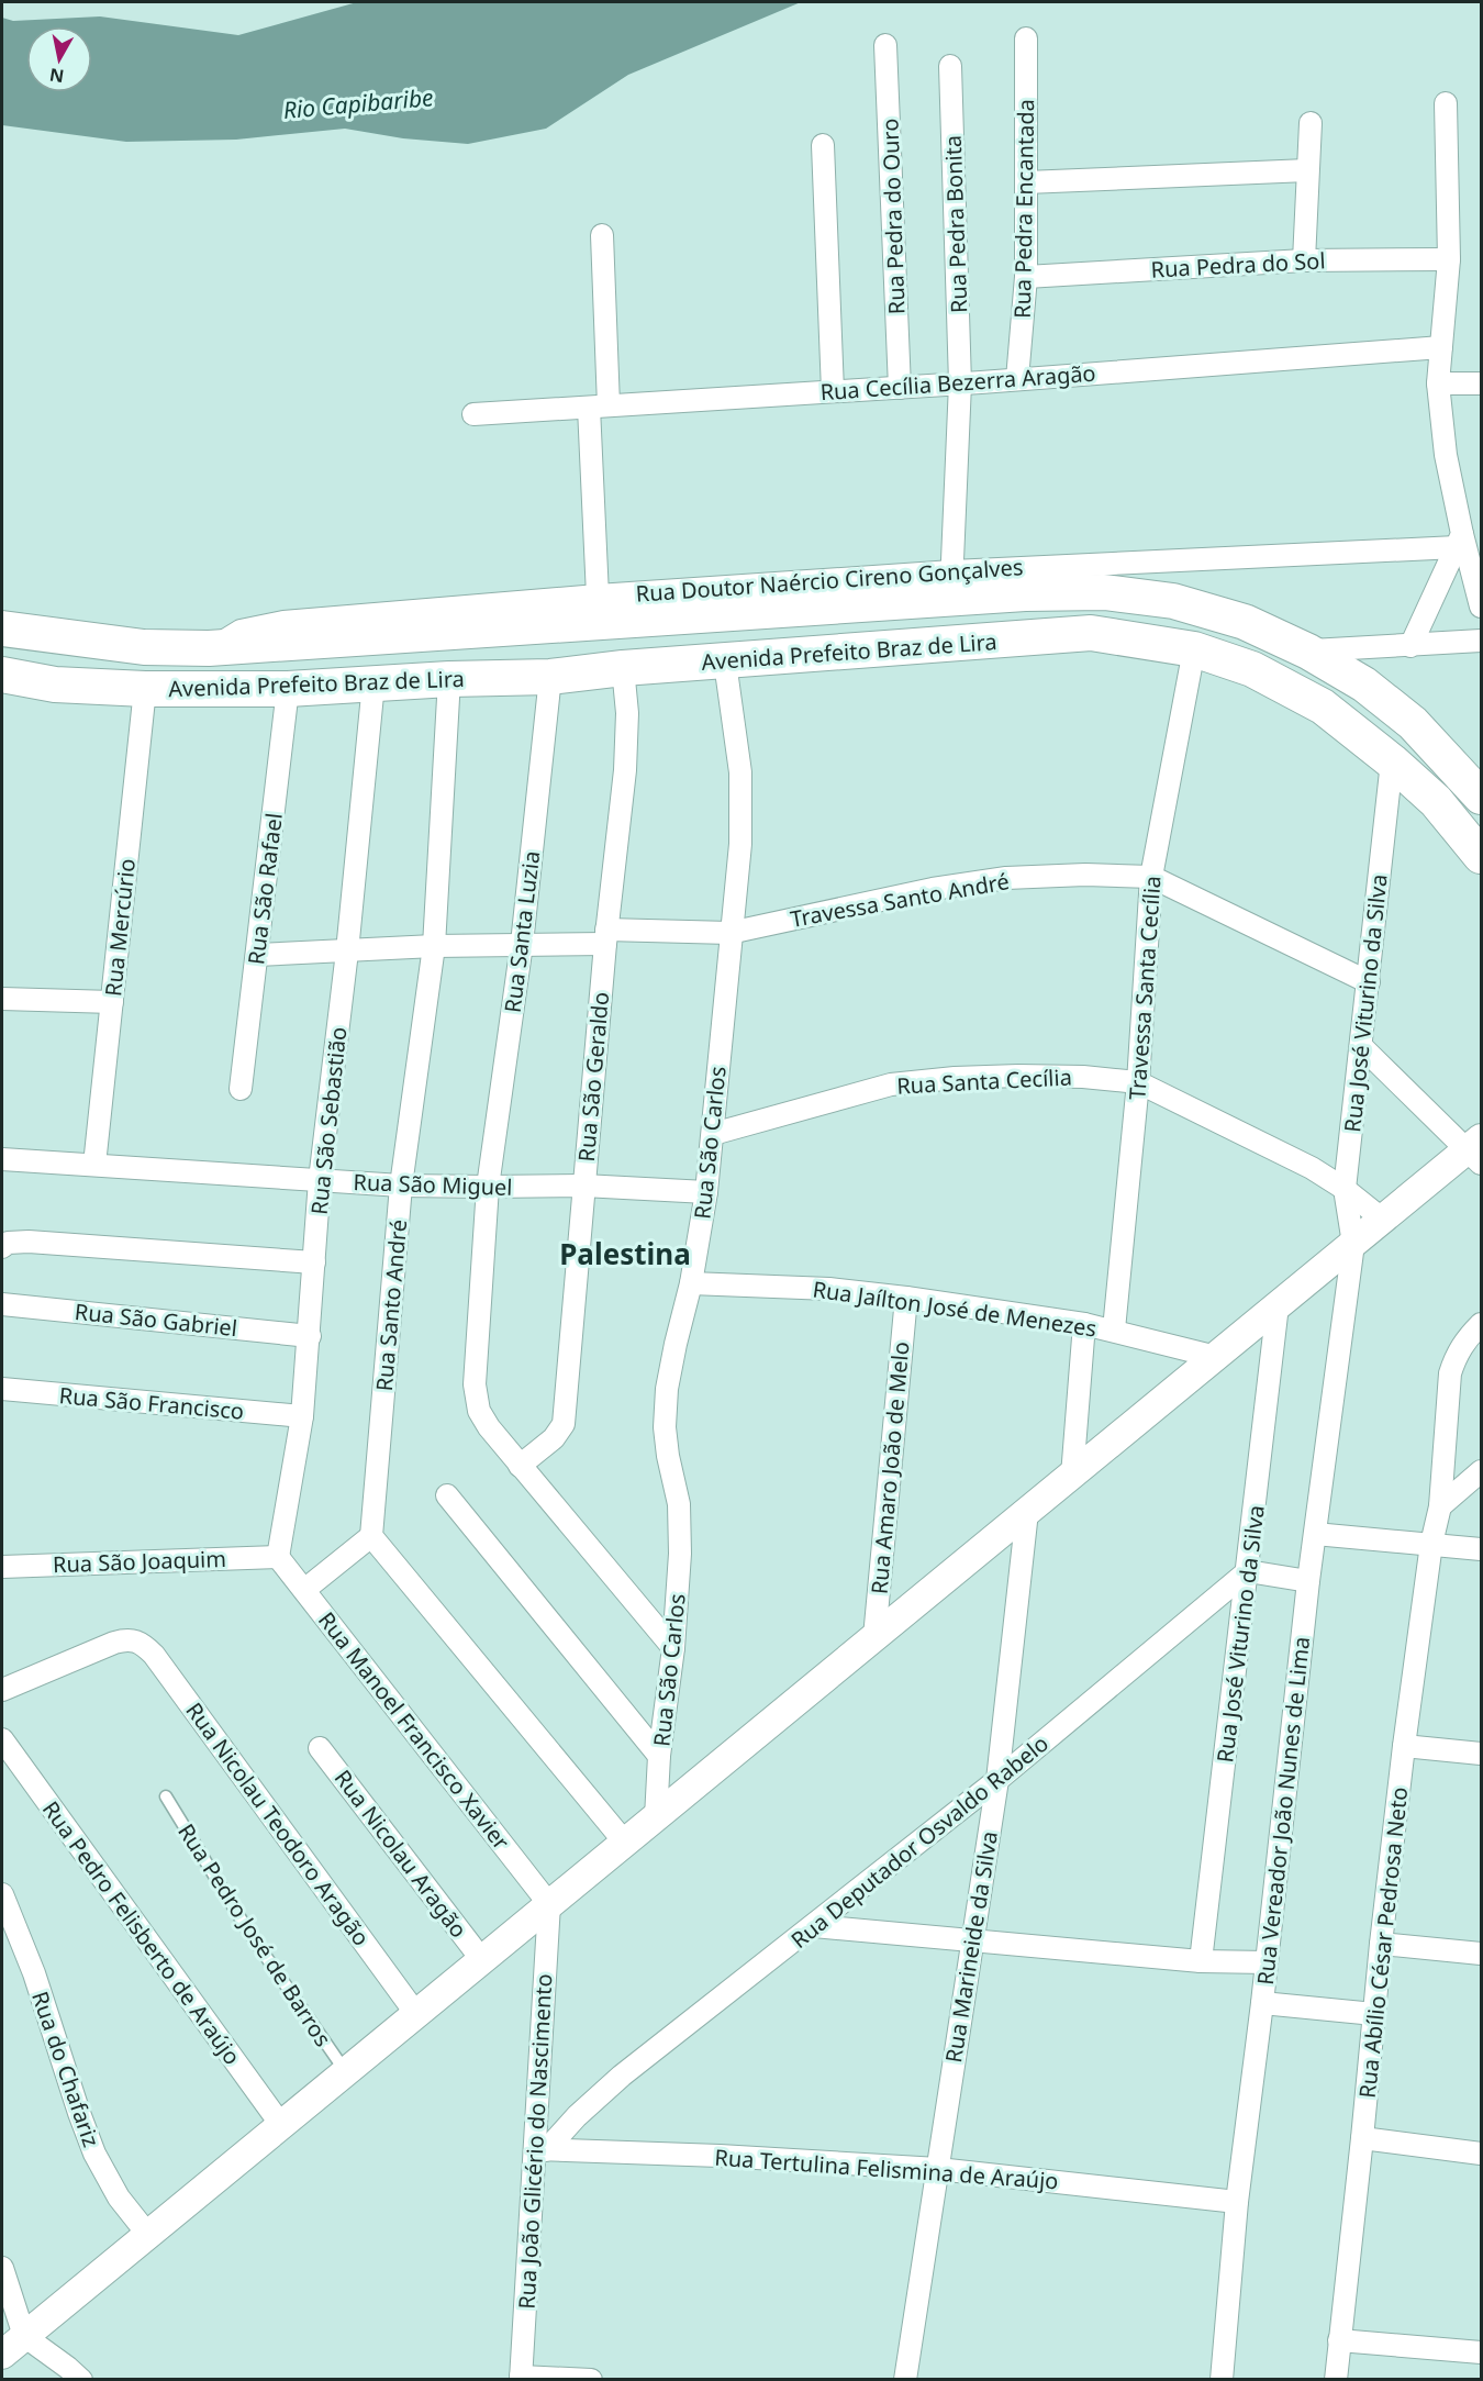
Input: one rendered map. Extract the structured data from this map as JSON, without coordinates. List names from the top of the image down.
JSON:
{
  "streets": {
    "main road": ["Avenida Prefeito Braz de Lira"],
    "street": [
      "Rua Pedra Encantada",
      "Rua Pedra do Ouro",
      "Rua Pedra Bonita",
      "Rua Pedra do Sol",
      "Rua Cecília Bezerra Aragão",
      "Rua Doutor Naércio Cireno Gonçalves",
      "Rua São Rafael",
      "Travessa Santo André",
      "Rua Mercúrio",
      "Rua Santa Luzia",
      "Travessa Santa Cecília",
      "Rua José Viturino da Silva",
      "Rua São Geraldo",
      "Rua Santa Cecília",
      "Rua São Sebastião",
      "Rua São Carlos",
      "Rua São Miguel",
      "Rua Santo André",
      "Rua Jaílton José de Menezes",
      "Rua São Gabriel",
      "Rua São Francisco",
      "Rua Amaro João de Melo",
      "Rua São Joaquim",
      "Rua Manoel Francisco Xavier",
      "Rua Vereador João Nunes de Lima",
      "Rua Nicolau Teodoro Aragão",
      "Rua Deputador Osvaldo Rabelo",
      "Rua Nicolau Aragão",
      "Rua Pedro Felisberto de Araújo",
      "Rua Abílio César Pedrosa Neto",
      "Rua Marineide da Silva",
      "Rua do Chafariz",
      "Rua João Glicério do Nascimento",
      "Rua Tertulina Felismina de Araújo"
    ],
    "lane": ["Rua Pedro José de Barros"]
  },
  "crossings": [
    ["Rua Pedra Encantada", "Rua Pedra do Sol"],
    ["Rua Pedra Encantada", "Rua Cecília Bezerra Aragão"],
    ["Rua Pedra do Ouro", "Rua Cecília Bezerra Aragão"],
    ["Rua Pedra Bonita", "Rua Cecília Bezerra Aragão"],
    ["Rua Pedra Bonita", "Rua Doutor Naércio Cireno Gonçalves"],
    ["Rua Pedra Bonita", "Avenida Prefeito Braz de Lira"],
    ["Rua Doutor Naércio Cireno Gonçalves", "Avenida Prefeito Braz de Lira"],
    ["Avenida Prefeito Braz de Lira", "Rua São Rafael"],
    ["Avenida Prefeito Braz de Lira", "Rua Mercúrio"],
    ["Avenida Prefeito Braz de Lira", "Rua Santa Luzia"],
    ["Avenida Prefeito Braz de Lira", "Travessa Santa Cecília"],
    ["Avenida Prefeito Braz de Lira", "Rua José Viturino da Silva"],
    ["Avenida Prefeito Braz de Lira", "Rua São Geraldo"],
    ["Avenida Prefeito Braz de Lira", "Rua São Sebastião"],
    ["Avenida Prefeito Braz de Lira", "Rua São Carlos"],
    ["Avenida Prefeito Braz de Lira", "Rua Santo André"],
    ["Rua São Rafael", "Travessa Santo André"],
    ["Travessa Santo André", "Rua Santa Luzia"],
    ["Travessa Santo André", "Travessa Santa Cecília"],
    ["Travessa Santo André", "Rua José Viturino da Silva"],
    ["Travessa Santo André", "Rua São Geraldo"],
    ["Travessa Santo André", "Rua São Sebastião"],
    ["Travessa Santo André", "Rua São Carlos"],
    ["Travessa Santo André", "Rua Santo André"],
    ["Rua Mercúrio", "Rua São Miguel"],
    ["Rua Santa Luzia", "Rua São Geraldo"],
    ["Rua Santa Luzia", "Rua São Carlos"],
    ["Rua Santa Luzia", "Rua São Miguel"],
    ["Travessa Santa Cecília", "Rua Santa Cecília"],
    ["Travessa Santa Cecília", "Rua Jaílton José de Menezes"],
    ["Rua José Viturino da Silva", "Rua Santa Cecília"],
    ["Rua José Viturino da Silva", "Rua Vereador João Nunes de Lima"],
    ["Rua José Viturino da Silva", "Rua Deputador Osvaldo Rabelo"],
    ["Rua São Geraldo", "Rua São Miguel"],
    ["Rua Santa Cecília", "Rua São Carlos"],
    ["Rua São Sebastião", "Rua São Miguel"],
    ["Rua São Sebastião", "Rua São Gabriel"],
    ["Rua São Sebastião", "Rua São Francisco"],
    ["Rua São Sebastião", "Rua São Joaquim"],
    ["Rua São Sebastião", "Rua Manoel Francisco Xavier"],
    ["Rua São Carlos", "Rua São Miguel"],
    ["Rua São Carlos", "Rua Jaílton José de Menezes"],
    ["Rua São Miguel", "Rua Santo André"],
    ["Rua Jaílton José de Menezes", "Rua Amaro João de Melo"],
    ["Rua São Joaquim", "Rua Manoel Francisco Xavier"],
    ["Rua Manoel Francisco Xavier", "Rua João Glicério do Nascimento"],
    ["Rua Vereador João Nunes de Lima", "Rua Tertulina Felismina de Araújo"],
    ["Rua Deputador Osvaldo Rabelo", "Rua Marineide da Silva"],
    ["Rua Deputador Osvaldo Rabelo", "Rua João Glicério do Nascimento"],
    ["Rua Deputador Osvaldo Rabelo", "Rua Tertulina Felismina de Araújo"],
    ["Rua Marineide da Silva", "Rua Tertulina Felismina de Araújo"],
    ["Rua João Glicério do Nascimento", "Rua Tertulina Felismina de Araújo"]
  ],
  "districts": ["Palestina"],
  "water": ["Rio Capibaribe"],
  "north": "bottom"
}
